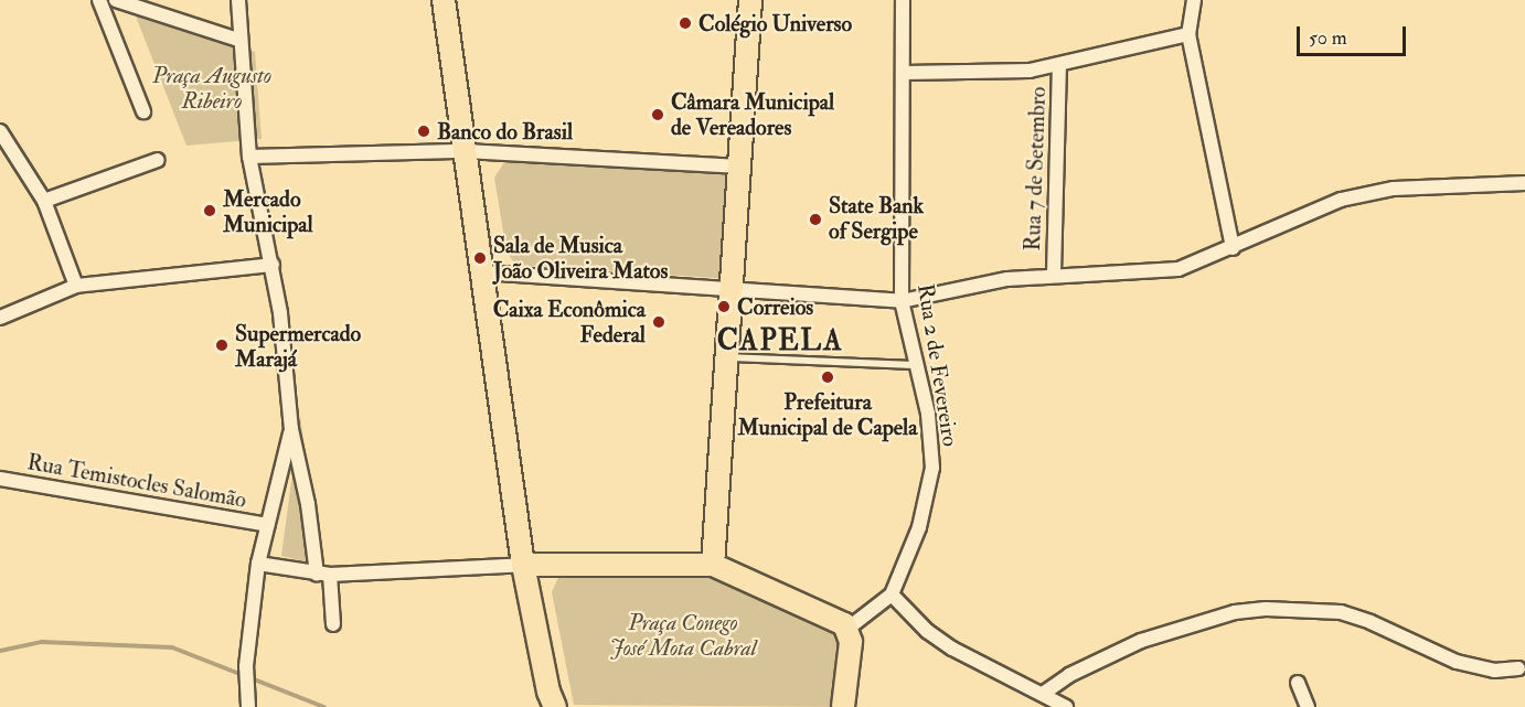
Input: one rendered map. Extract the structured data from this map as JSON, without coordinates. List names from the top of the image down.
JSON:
{
  "streets": {
    "street": ["Rua 7 de Setembro", "Rua 2 de Fevereiro", "Rua Temistocles Salomão"]
  },
  "districts": ["CAPELA"],
  "parks": ["Praça Augusto Ribeiro", "Praça Conego José Mota Cabral"],
  "places": [
    "Colégio Universo",
    "Câmara Municipal de Vereadores",
    "Banco do Brasil",
    "Mercado Municipal",
    "State Bank of Sergipe",
    "Sala de Musica João Oliveira Matos",
    "Correios",
    "Caixa Econômica Federal",
    "Supermercado Marajá",
    "Prefeitura Municipal de Capela"
  ],
  "scale_bar": "50 m"
}
